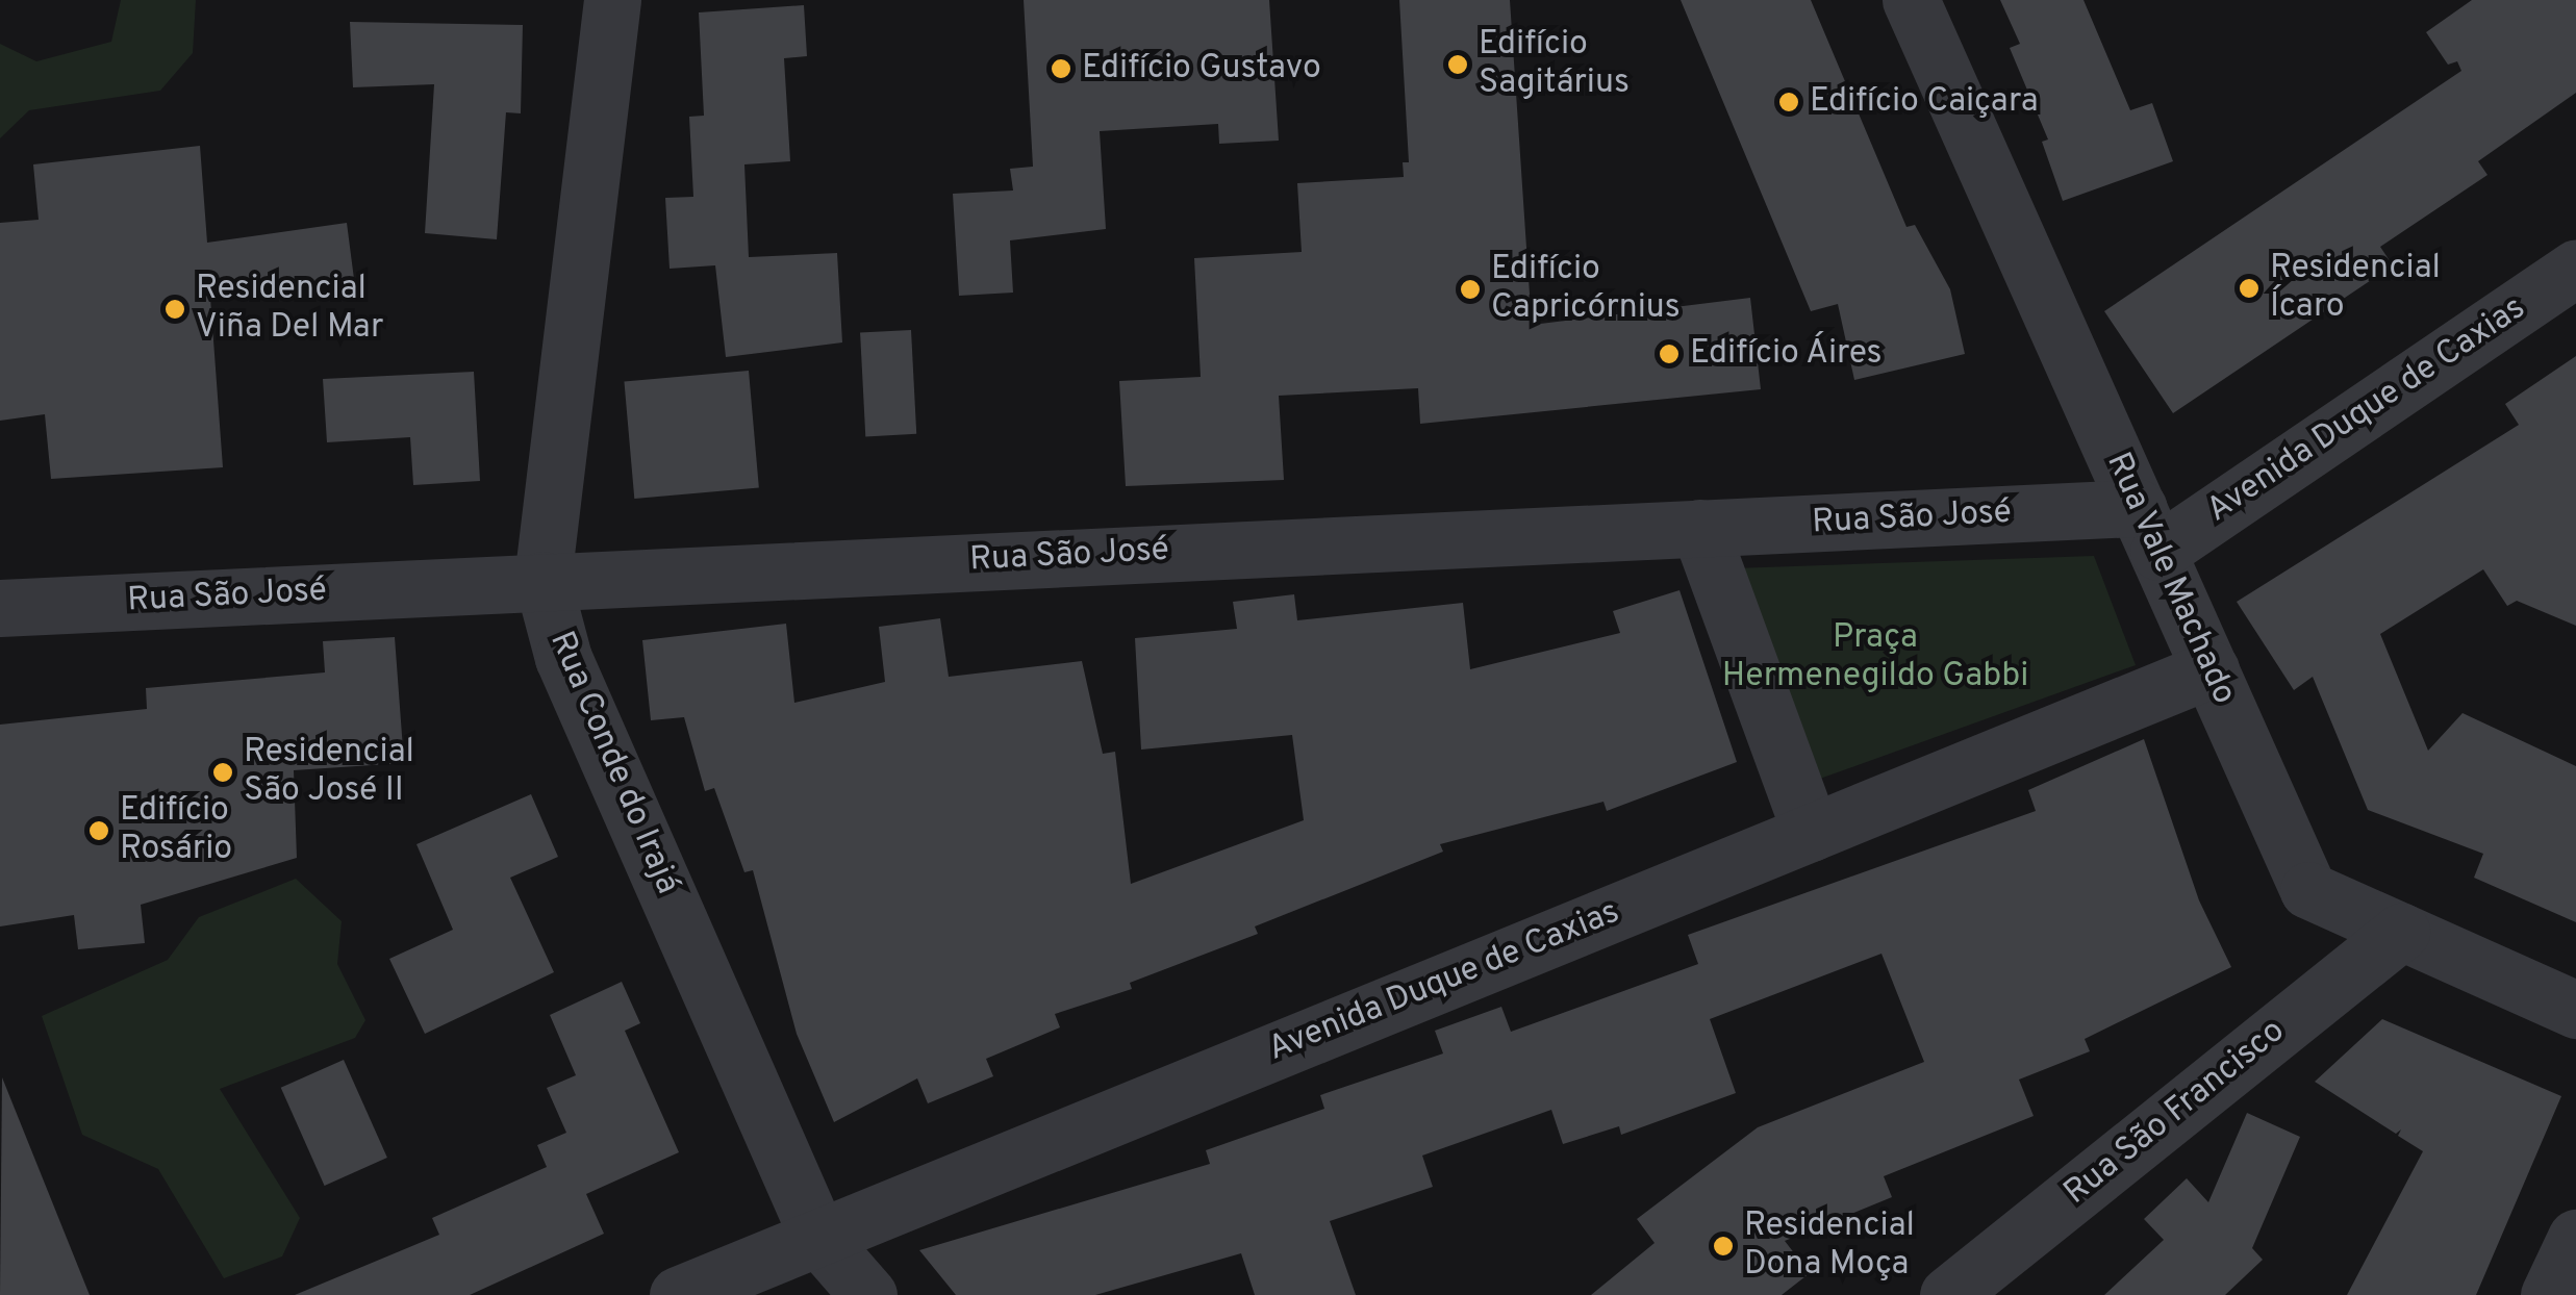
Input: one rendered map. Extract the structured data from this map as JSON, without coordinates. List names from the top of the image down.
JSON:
{
  "streets": {
    "street": [
      "Avenida Duque de Caxias",
      "Rua São José",
      "Rua Vale Machado",
      "Rua Conde do Irajá",
      "Rua São Francisco"
    ]
  },
  "crossings": [
    ["Avenida Duque de Caxias", "Rua São José"],
    ["Avenida Duque de Caxias", "Rua Vale Machado"],
    ["Avenida Duque de Caxias", "Rua Conde do Irajá"],
    ["Rua São José", "Rua Vale Machado"],
    ["Rua São José", "Rua Conde do Irajá"],
    ["Rua Vale Machado", "Rua São Francisco"]
  ],
  "parks": ["Praça Hermenegildo Gabbi"],
  "places": [
    "Edifício Sagitárius",
    "Edifício Gustavo",
    "Edifício Caiçara",
    "Residencial Ícaro",
    "Edifício Capricórnius",
    "Residencial Viña Del Mar",
    "Edifício Áires",
    "Residencial São José II",
    "Edifício Rosário",
    "Residencial Dona Moça"
  ]
}
